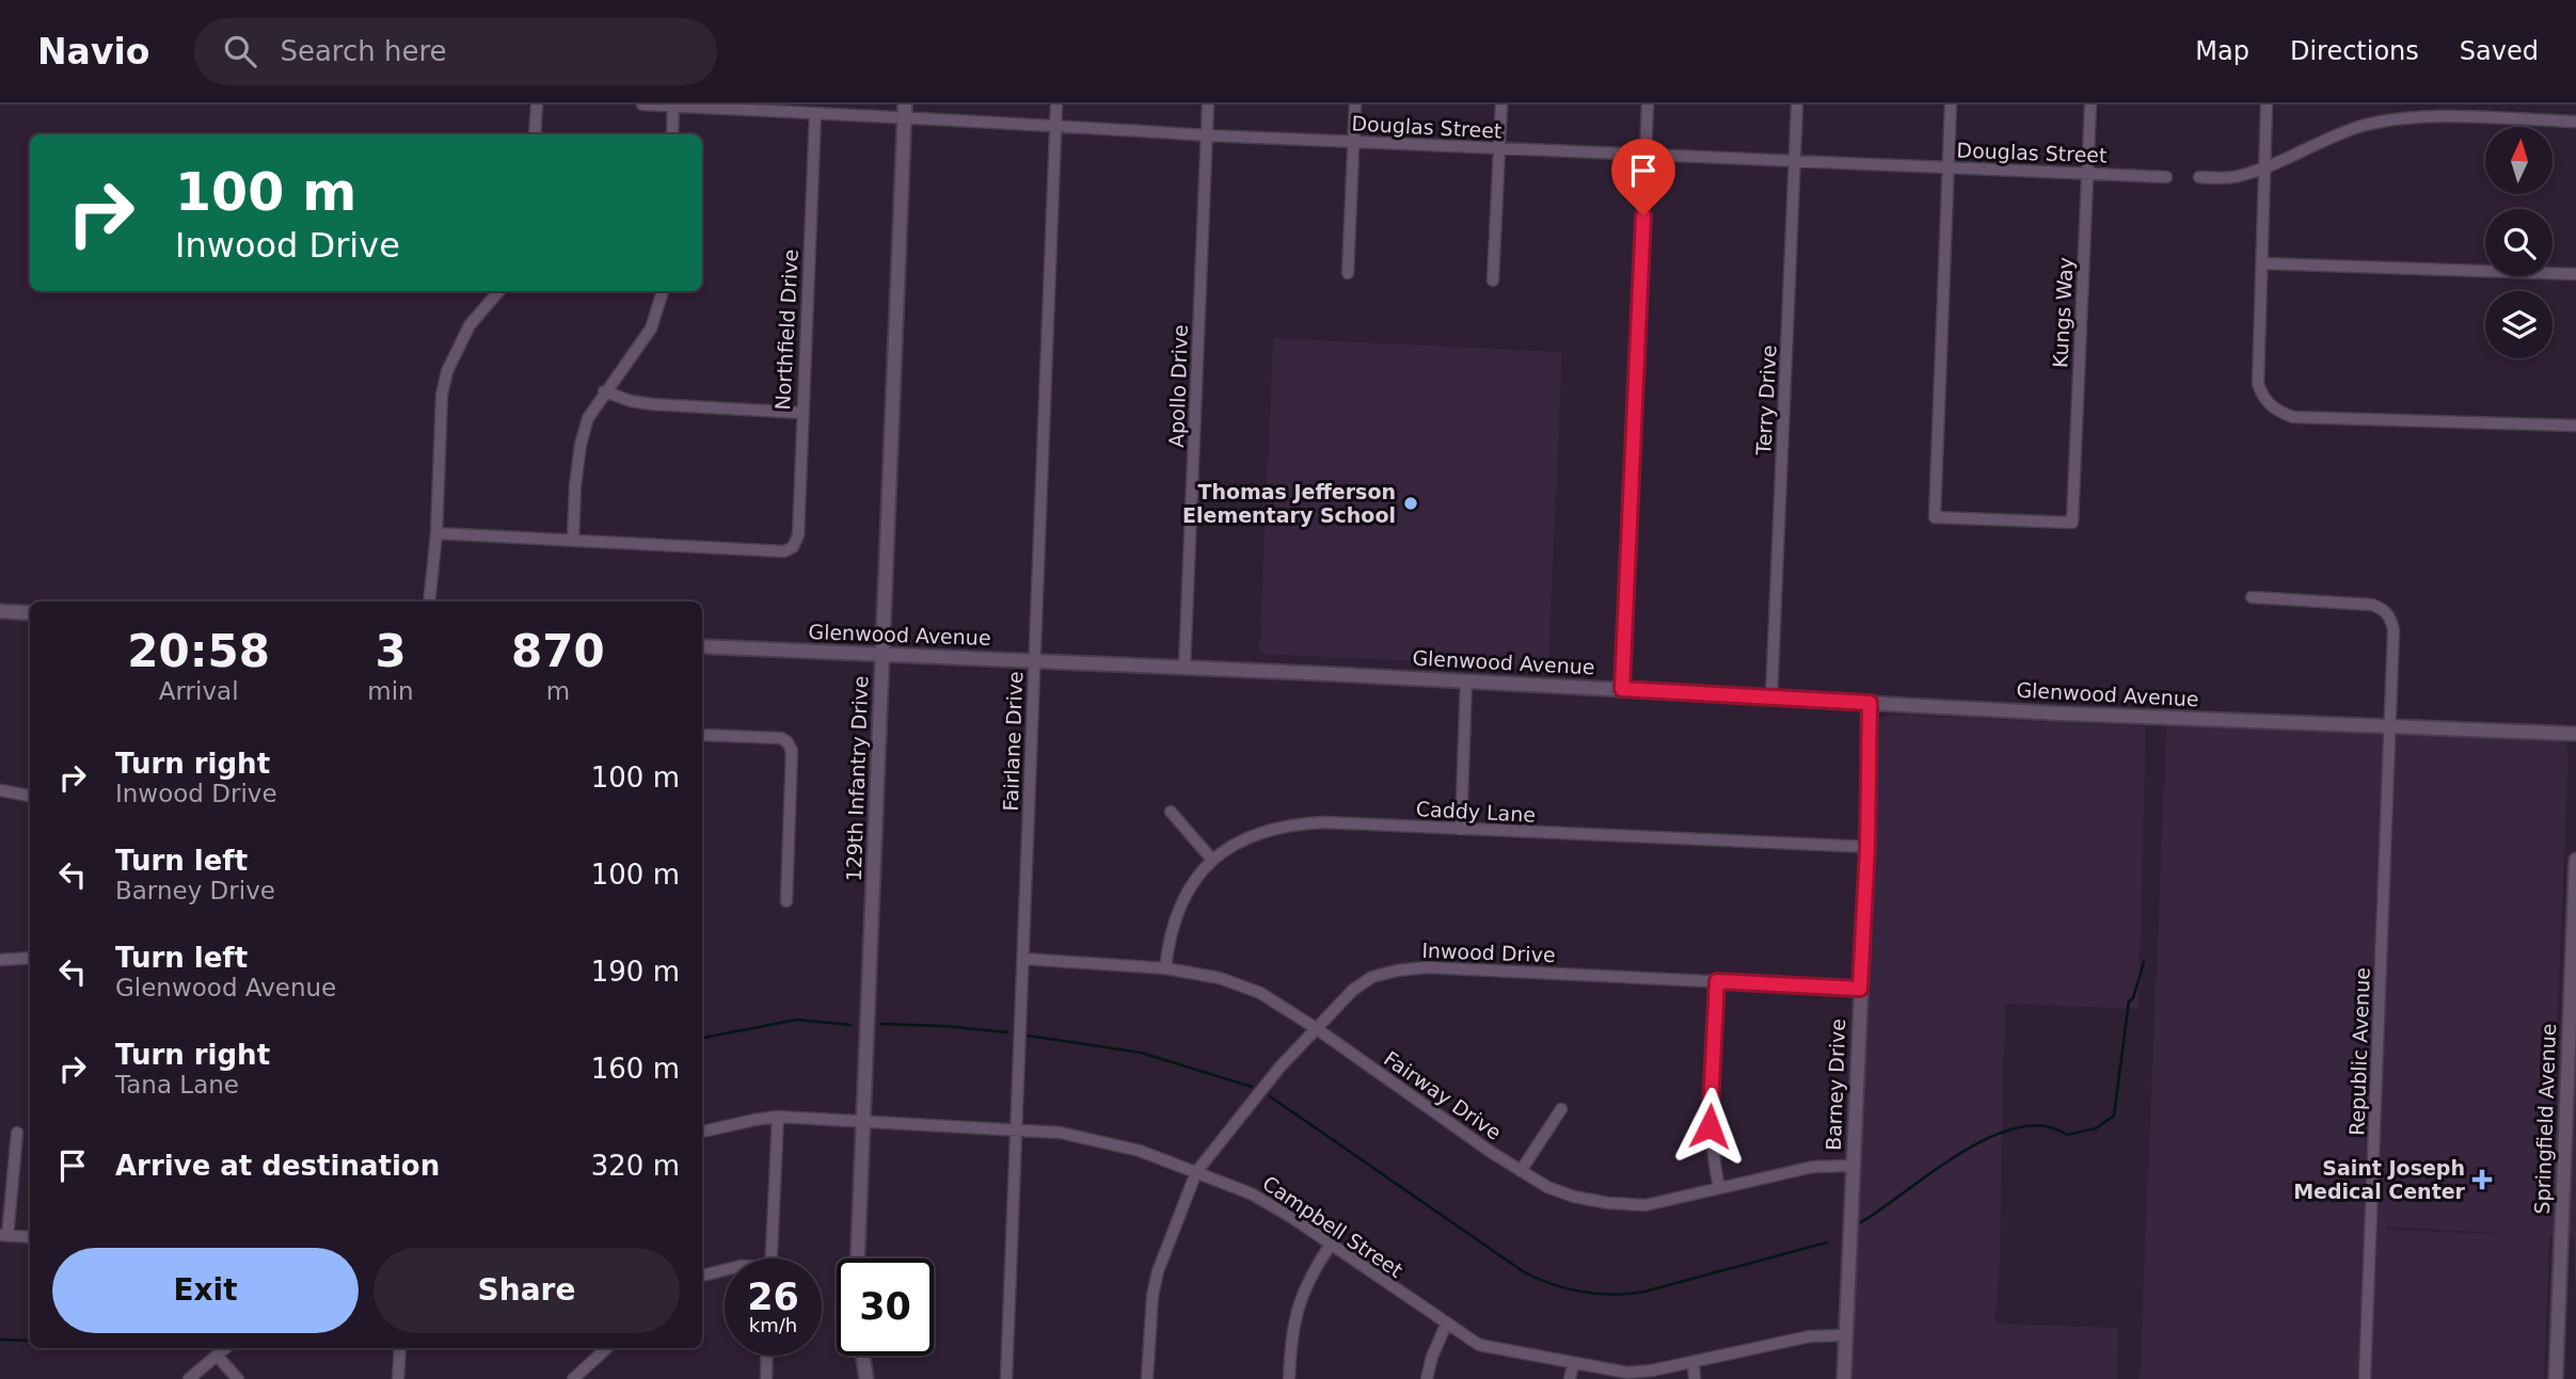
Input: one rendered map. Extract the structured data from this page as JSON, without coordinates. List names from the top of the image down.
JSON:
{
  "streets": {
    "street": [
      "Douglas Street",
      "Kungs Way",
      "Northfield Drive",
      "Apollo Drive",
      "Terry Drive",
      "Glenwood Avenue",
      "Fairlane Drive",
      "129th Infantry Drive",
      "Caddy Lane",
      "Inwood Drive",
      "Republic Avenue",
      "Barney Drive",
      "Fairway Drive",
      "Springfield Avenue",
      "Campbell Street"
    ]
  },
  "crossings": [
    ["Douglas Street", "Kungs Way"],
    ["Douglas Street", "Northfield Drive"],
    ["Douglas Street", "Apollo Drive"],
    ["Douglas Street", "Terry Drive"],
    ["Douglas Street", "Fairlane Drive"],
    ["Douglas Street", "129th Infantry Drive"],
    ["Apollo Drive", "Glenwood Avenue"],
    ["Terry Drive", "Glenwood Avenue"],
    ["Glenwood Avenue", "Fairlane Drive"],
    ["Glenwood Avenue", "129th Infantry Drive"],
    ["Glenwood Avenue", "Republic Avenue"],
    ["Glenwood Avenue", "Barney Drive"],
    ["Fairlane Drive", "Fairway Drive"],
    ["Fairlane Drive", "Campbell Street"],
    ["129th Infantry Drive", "Campbell Street"],
    ["Caddy Lane", "Barney Drive"],
    ["Caddy Lane", "Fairway Drive"],
    ["Inwood Drive", "Barney Drive"],
    ["Inwood Drive", "Fairway Drive"],
    ["Inwood Drive", "Campbell Street"],
    ["Barney Drive", "Fairway Drive"],
    ["Barney Drive", "Campbell Street"]
  ],
  "places": {
    "other": ["Thomas Jefferson Elementary School"],
    "health": ["Saint Joseph Medical Center"]
  },
  "north": "top",
  "page": {
    "header": "Navio",
    "search": "Search here",
    "nav": ["Map", "Directions", "Saved"],
    "turn": ["100 m", "Inwood Drive"],
    "eta": [
      "20:58",
      "Arrival",
      "3",
      "min",
      "870",
      "m"
    ],
    "list": [
      {
        "name": "Turn right",
        "note": "Inwood Drive",
        "value": "100 m"
      },
      {
        "name": "Turn left",
        "note": "Barney Drive",
        "value": "100 m"
      },
      {
        "name": "Turn left",
        "note": "Glenwood Avenue",
        "value": "190 m"
      },
      {
        "name": "Turn right",
        "note": "Tana Lane",
        "value": "160 m"
      },
      {
        "name": "Arrive at destination",
        "value": "320 m"
      }
    ],
    "buttons": ["Exit", "Share"],
    "speed": "26 km/h",
    "limit": "30"
  }
}
